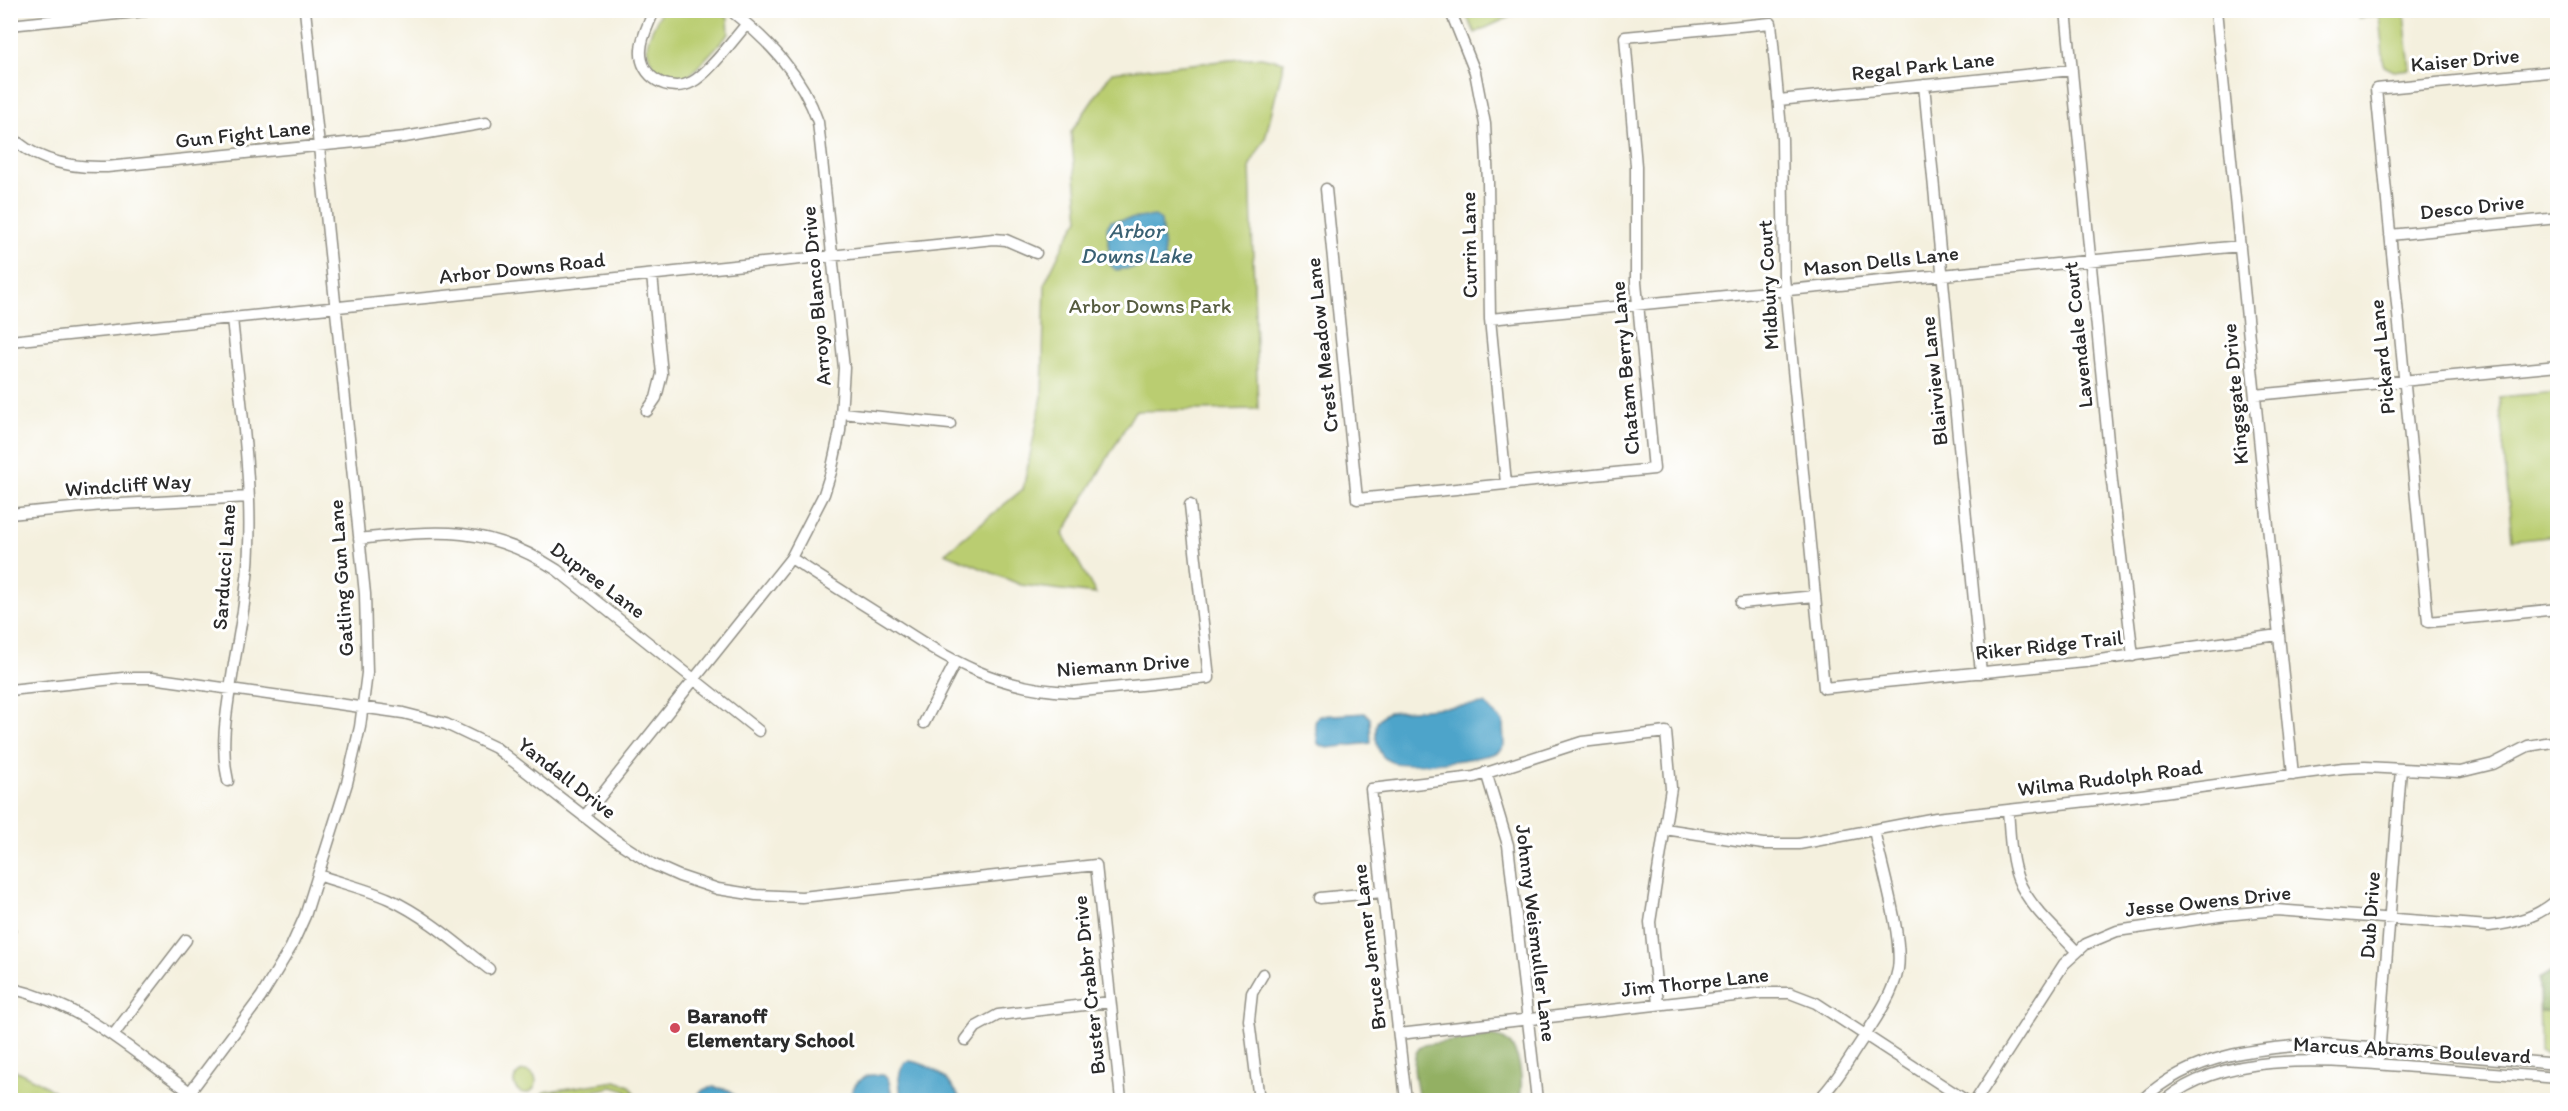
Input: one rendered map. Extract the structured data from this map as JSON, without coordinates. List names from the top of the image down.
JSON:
{
  "streets": {
    "street": [
      "Kaiser Drive",
      "Regal Park Lane",
      "Gun Fight Lane",
      "Desco Drive",
      "Currin Lane",
      "Mason Dells Lane",
      "Arbor Downs Road",
      "Midbury Court",
      "Arroyo Blanco Drive",
      "Lavendale Court",
      "Crest Meadow Lane",
      "Pickard Lane",
      "Chatam Berry Lane",
      "Blairview Lane",
      "Kingsgate Drive",
      "Windcliff Way",
      "Sarducci Lane",
      "Gatling Gun Lane",
      "Dupree Lane",
      "Riker Ridge Trail",
      "Niemann Drive",
      "Yandall Drive",
      "Wilma Rudolph Road",
      "Jesse Owens Drive",
      "Dub Drive",
      "Johnny Weismuller Lane",
      "Bruce Jenner Lane",
      "Jim Thorpe Lane",
      "Buster Crabbr Drive",
      "Marcus Abrams Boulevard"
    ]
  },
  "crossings": [
    ["Kaiser Drive", "Pickard Lane"],
    ["Regal Park Lane", "Midbury Court"],
    ["Regal Park Lane", "Lavendale Court"],
    ["Regal Park Lane", "Blairview Lane"],
    ["Gun Fight Lane", "Gatling Gun Lane"],
    ["Desco Drive", "Pickard Lane"],
    ["Currin Lane", "Mason Dells Lane"],
    ["Currin Lane", "Chatam Berry Lane"],
    ["Mason Dells Lane", "Midbury Court"],
    ["Mason Dells Lane", "Lavendale Court"],
    ["Mason Dells Lane", "Chatam Berry Lane"],
    ["Mason Dells Lane", "Blairview Lane"],
    ["Mason Dells Lane", "Kingsgate Drive"],
    ["Arbor Downs Road", "Arroyo Blanco Drive"],
    ["Arbor Downs Road", "Sarducci Lane"],
    ["Arbor Downs Road", "Gatling Gun Lane"],
    ["Midbury Court", "Chatam Berry Lane"],
    ["Midbury Court", "Riker Ridge Trail"],
    ["Arroyo Blanco Drive", "Dupree Lane"],
    ["Arroyo Blanco Drive", "Niemann Drive"],
    ["Arroyo Blanco Drive", "Yandall Drive"],
    ["Lavendale Court", "Riker Ridge Trail"],
    ["Crest Meadow Lane", "Chatam Berry Lane"],
    ["Blairview Lane", "Riker Ridge Trail"],
    ["Kingsgate Drive", "Riker Ridge Trail"],
    ["Kingsgate Drive", "Wilma Rudolph Road"],
    ["Windcliff Way", "Sarducci Lane"],
    ["Sarducci Lane", "Yandall Drive"],
    ["Gatling Gun Lane", "Dupree Lane"],
    ["Gatling Gun Lane", "Yandall Drive"],
    ["Yandall Drive", "Buster Crabbr Drive"],
    ["Wilma Rudolph Road", "Dub Drive"],
    ["Jesse Owens Drive", "Dub Drive"],
    ["Dub Drive", "Marcus Abrams Boulevard"],
    ["Johnny Weismuller Lane", "Bruce Jenner Lane"],
    ["Johnny Weismuller Lane", "Jim Thorpe Lane"],
    ["Bruce Jenner Lane", "Jim Thorpe Lane"]
  ],
  "water": ["Arbor Downs Lake"],
  "parks": ["Arbor Downs Park"],
  "places": ["Baranoff Elementary School"]
}
